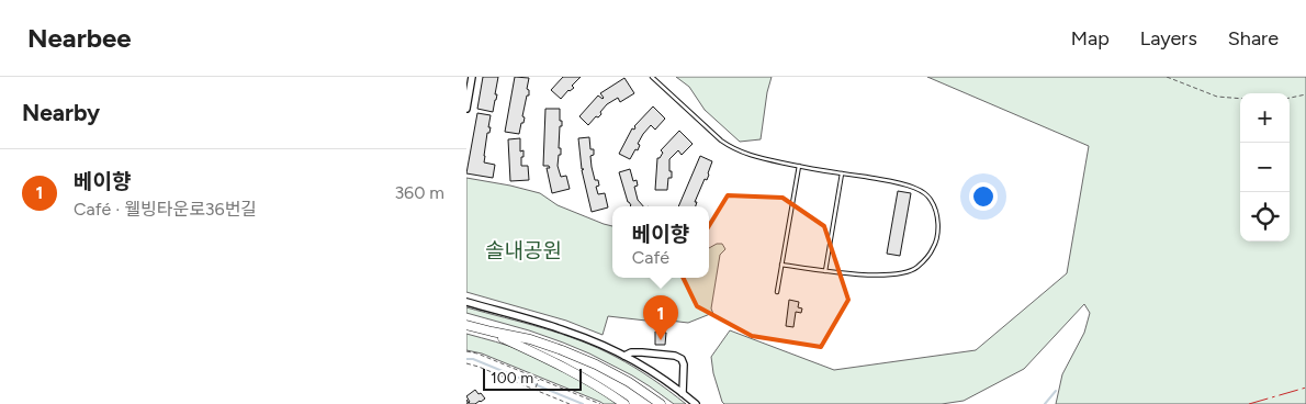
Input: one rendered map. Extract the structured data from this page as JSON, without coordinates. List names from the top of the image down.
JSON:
{
  "parks": ["솔내공원"],
  "scale_bar": "100 m",
  "page": {
    "header": "Nearbee",
    "nav": ["Map", "Layers", "Share"],
    "heading": "Nearby",
    "map_buttons": ["+", "−"],
    "list": [
      {
        "mark": "1",
        "name": "베이향",
        "note": "Café · 웰빙타운로36번길",
        "value": "360 m"
      }
    ],
    "popup": ["베이향", "Café"],
    "pins": "1",
    "scale": "100 m"
  }
}
